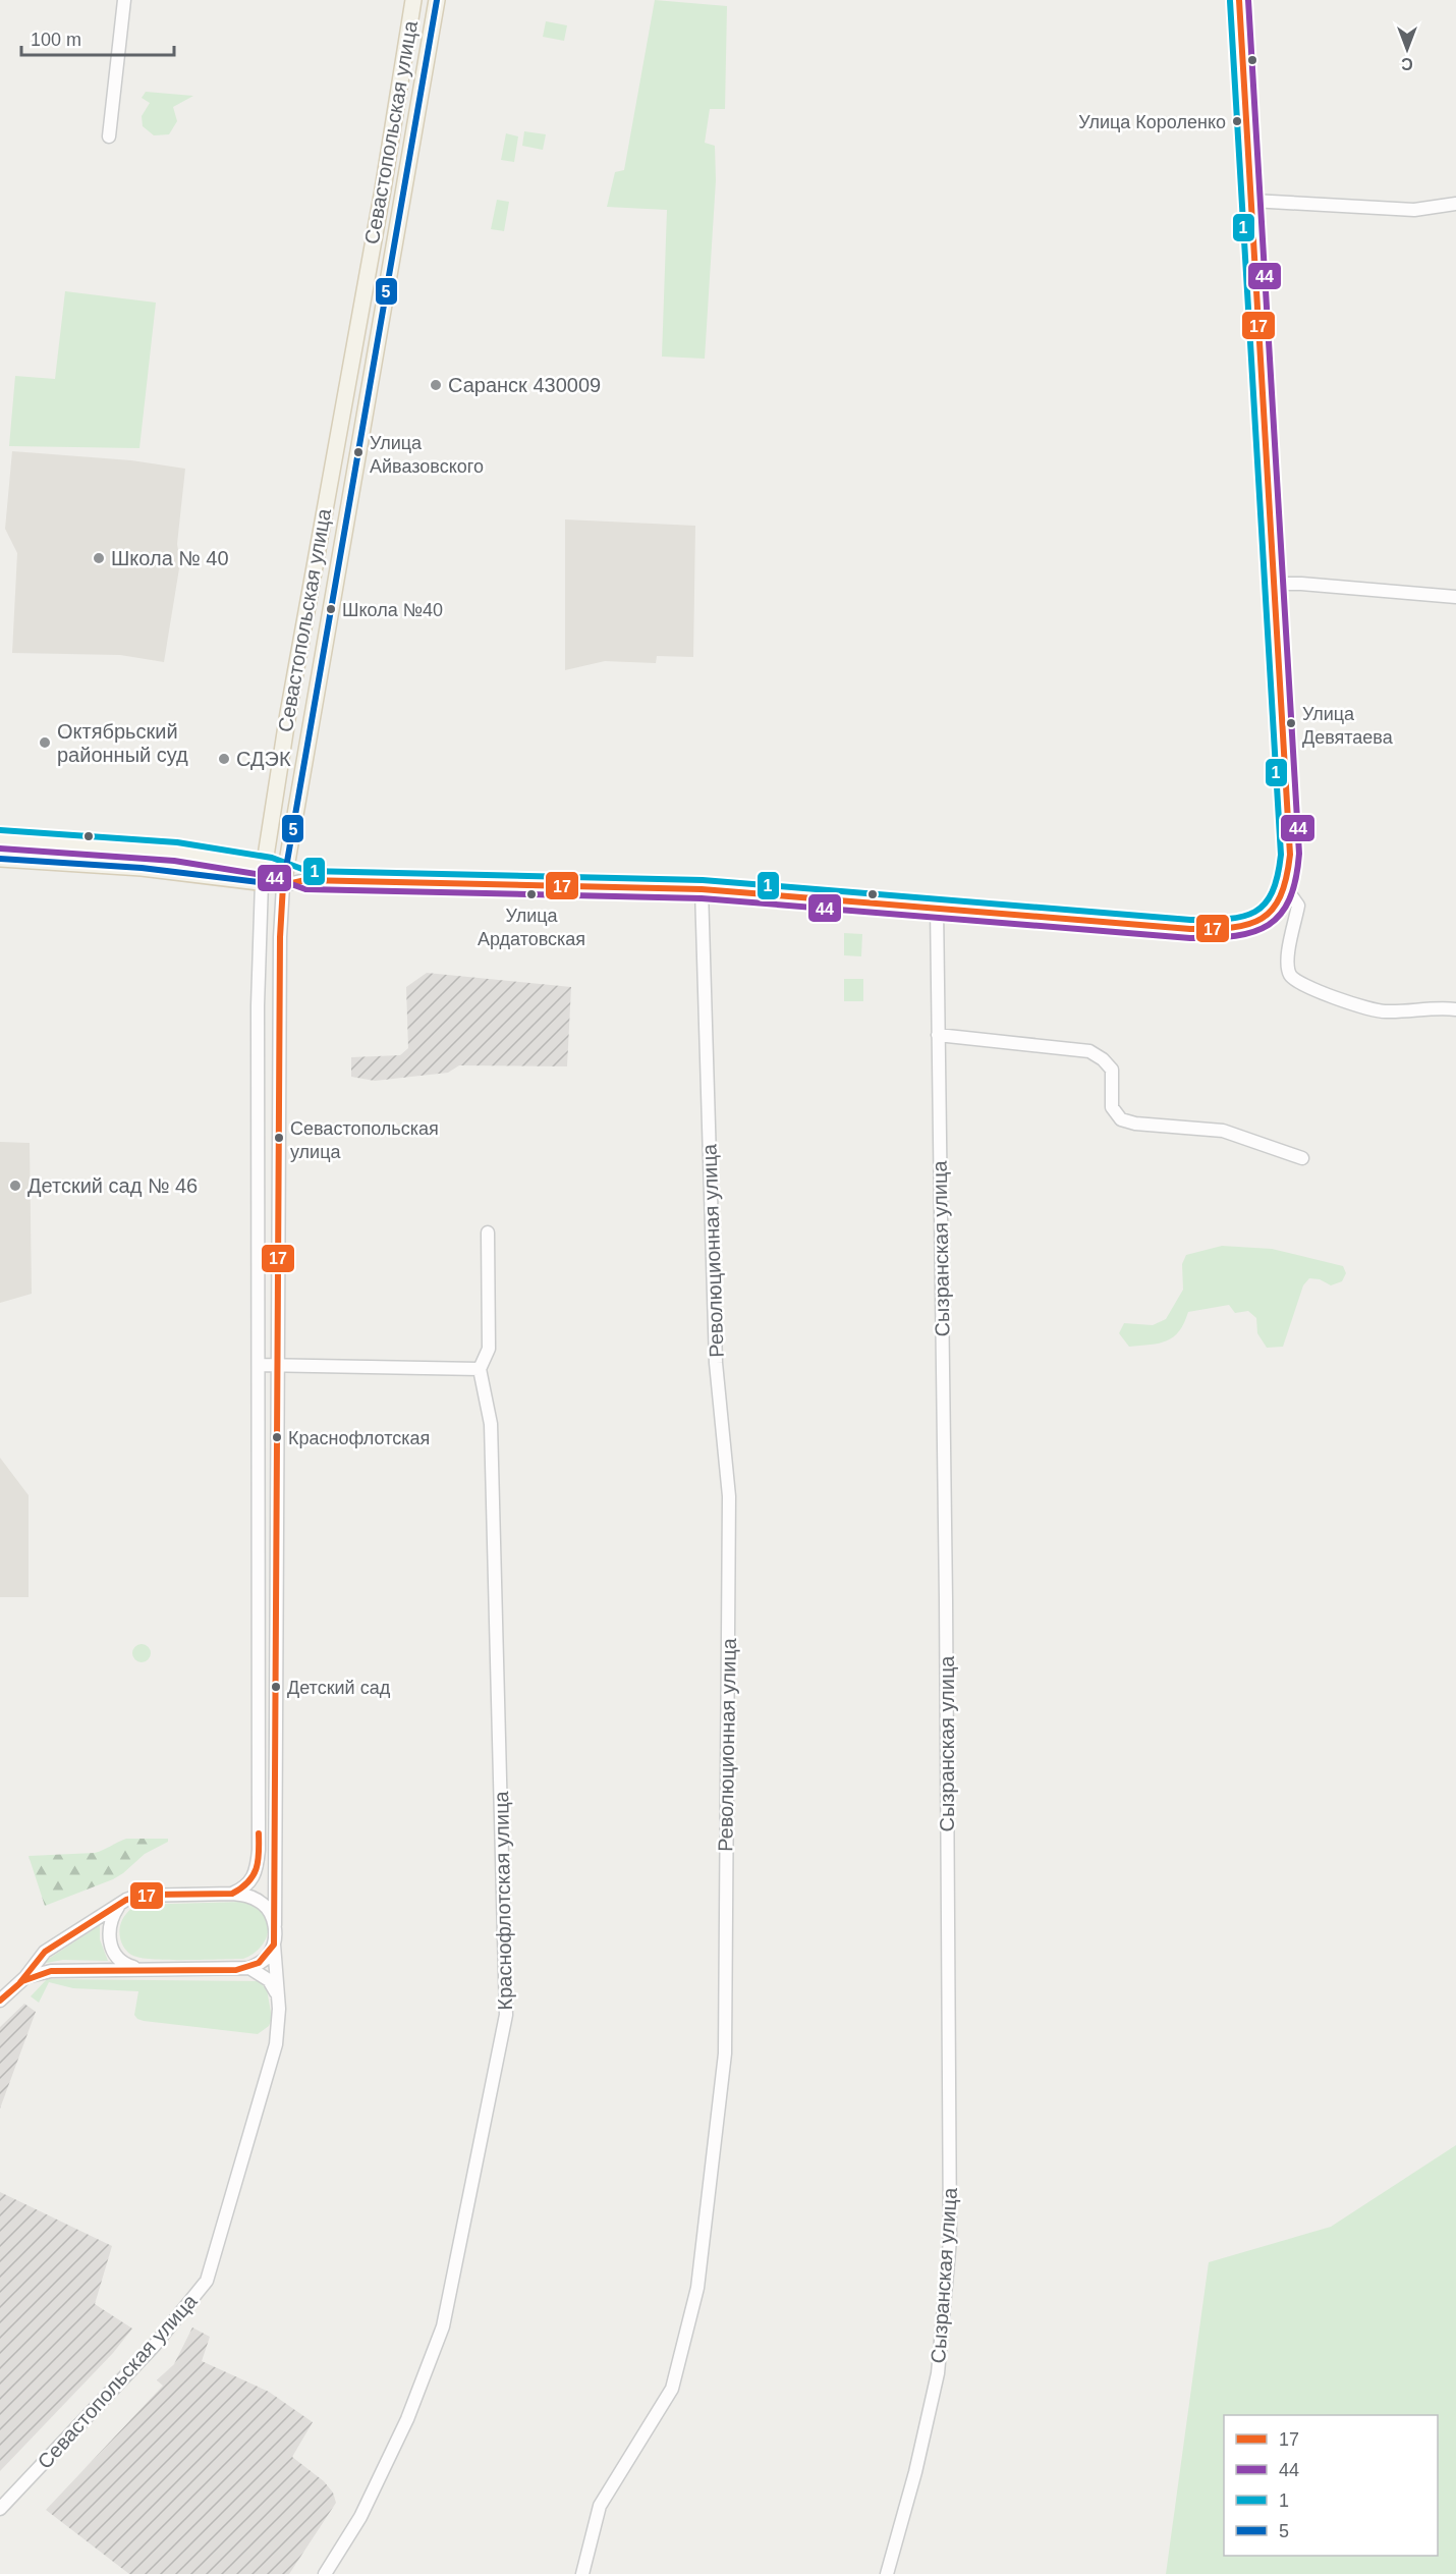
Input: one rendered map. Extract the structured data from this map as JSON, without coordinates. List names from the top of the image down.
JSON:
{
  "streets": {
    "main road": ["Севастопольская улица"],
    "street": ["Сызранская улица", "Революционная улица", "Краснофлотская улица"]
  },
  "places": [
    "Улица Короленко",
    "Саранск 430009",
    "Улица Айвазовского",
    "Школа № 40",
    "Школа №40",
    "Улица Девятаева",
    "Октябрьский районный суд",
    "СДЭК",
    "Улица Ардатовская",
    "Севастопольская улица",
    "Детский сад № 46",
    "Краснофлотская",
    "Детский сад"
  ],
  "lines": [
    "transit line 17",
    "transit line 44",
    "transit line 5",
    "transit line 1"
  ],
  "legend": [
    "17",
    "44",
    "1",
    "5"
  ],
  "scale_bar": "100 m",
  "north": "bottom"
}
